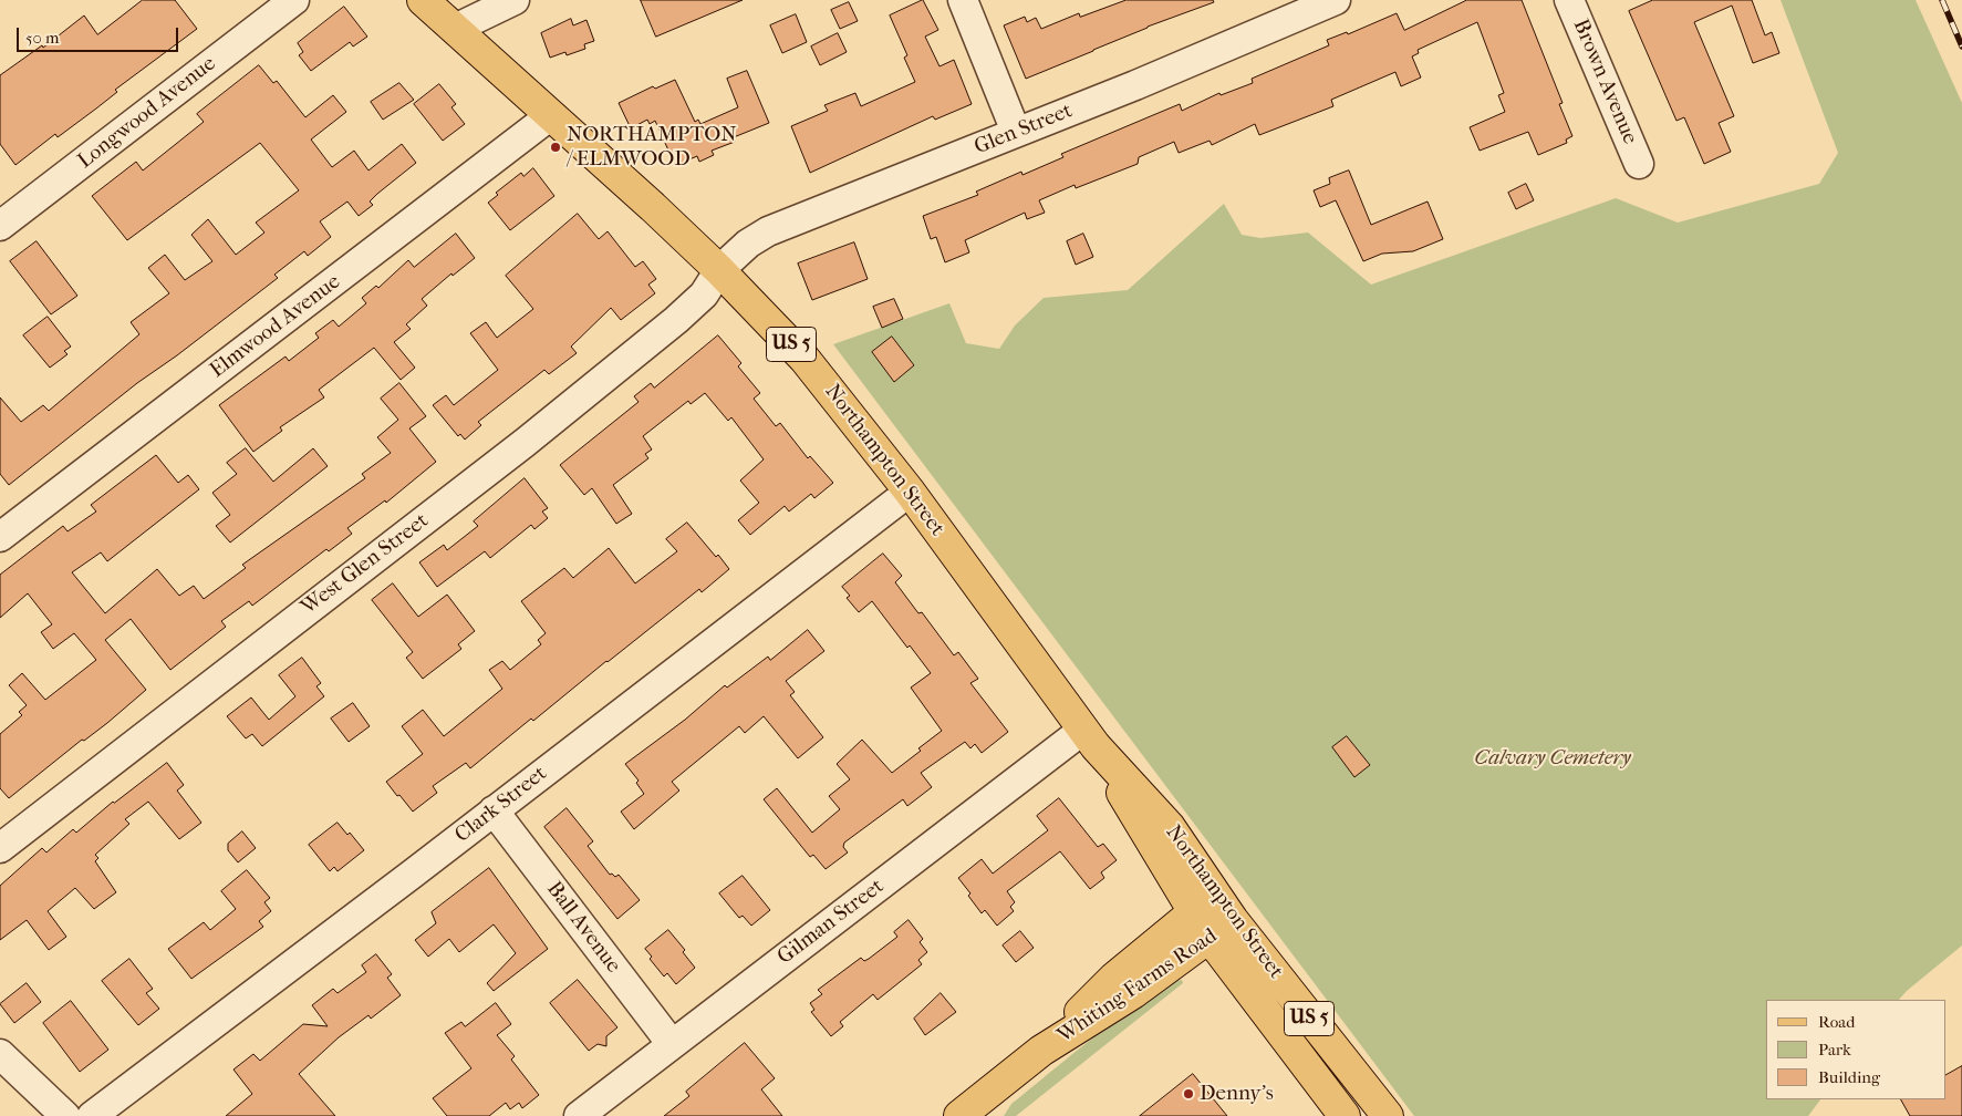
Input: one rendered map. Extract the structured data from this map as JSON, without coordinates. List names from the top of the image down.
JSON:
{
  "streets": {
    "main road": ["US 5", "Northampton Street", "Whiting Farms Road"],
    "street": [
      "Brown Avenue",
      "Longwood Avenue",
      "Glen Street",
      "Elmwood Avenue",
      "West Glen Street",
      "Clark Street",
      "Gilman Street",
      "Ball Avenue"
    ]
  },
  "crossings": [
    ["Glen Street", "Northampton Street"],
    ["Glen Street", "West Glen Street"],
    ["Elmwood Avenue", "Northampton Street"],
    ["Northampton Street", "West Glen Street"],
    ["Northampton Street", "Clark Street"],
    ["Northampton Street", "Gilman Street"],
    ["Northampton Street", "Whiting Farms Road"],
    ["Clark Street", "Ball Avenue"],
    ["Gilman Street", "Ball Avenue"]
  ],
  "parks": ["Calvary Cemetery"],
  "places": ["NORTHAMPTON / ELMWOOD", "Denny's"],
  "legend": ["Road", "Park", "Building"],
  "scale_bar": "50 m"
}
